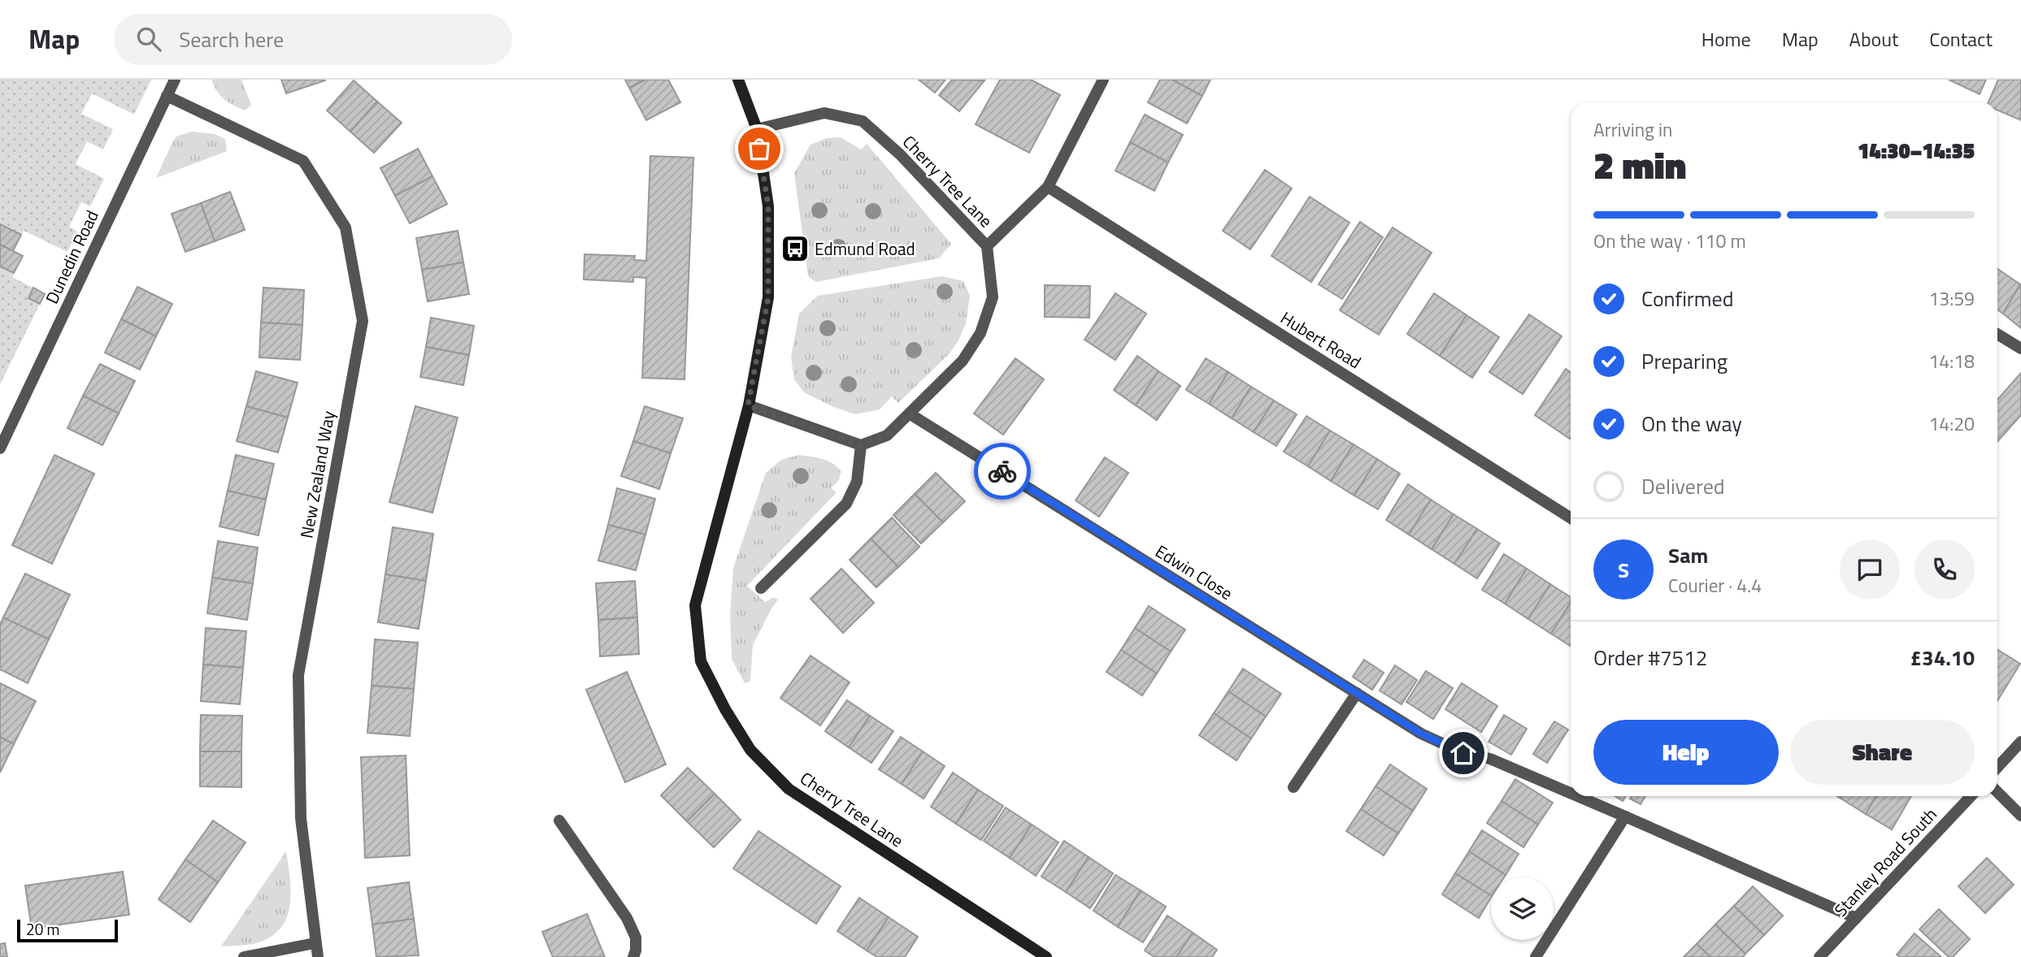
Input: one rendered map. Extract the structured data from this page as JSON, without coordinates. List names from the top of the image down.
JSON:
{
  "streets": {
    "street": [
      "Cherry Tree Lane",
      "Dunedin Road",
      "Hubert Road",
      "New Zealand Way",
      "Edwin Close",
      "Stanley Road South"
    ]
  },
  "crossings": [
    ["Cherry Tree Lane", "Edwin Close"],
    ["Dunedin Road", "New Zealand Way"],
    ["Edwin Close", "Stanley Road South"]
  ],
  "places": {
    "bus stop": ["Edmund Road"]
  },
  "scale_bar": "20 m",
  "page": {
    "header": "Map",
    "search": "Search here",
    "nav": [
      "Home",
      "Map",
      "About",
      "Contact"
    ],
    "heading": ["2 min", "Arriving in", "14:30–14:35"],
    "panel": [
      "Sam",
      "Courier · 4.4",
      "Order #7512",
      "£34.10"
    ],
    "bar": "On the way · 110 m",
    "list": [
      ["Confirmed", "13:59"],
      ["Preparing", "14:18"],
      ["On the way", "14:20"],
      "Delivered"
    ],
    "round": "S",
    "buttons": ["Help", "Share"],
    "scale": "20 m"
  }
}
